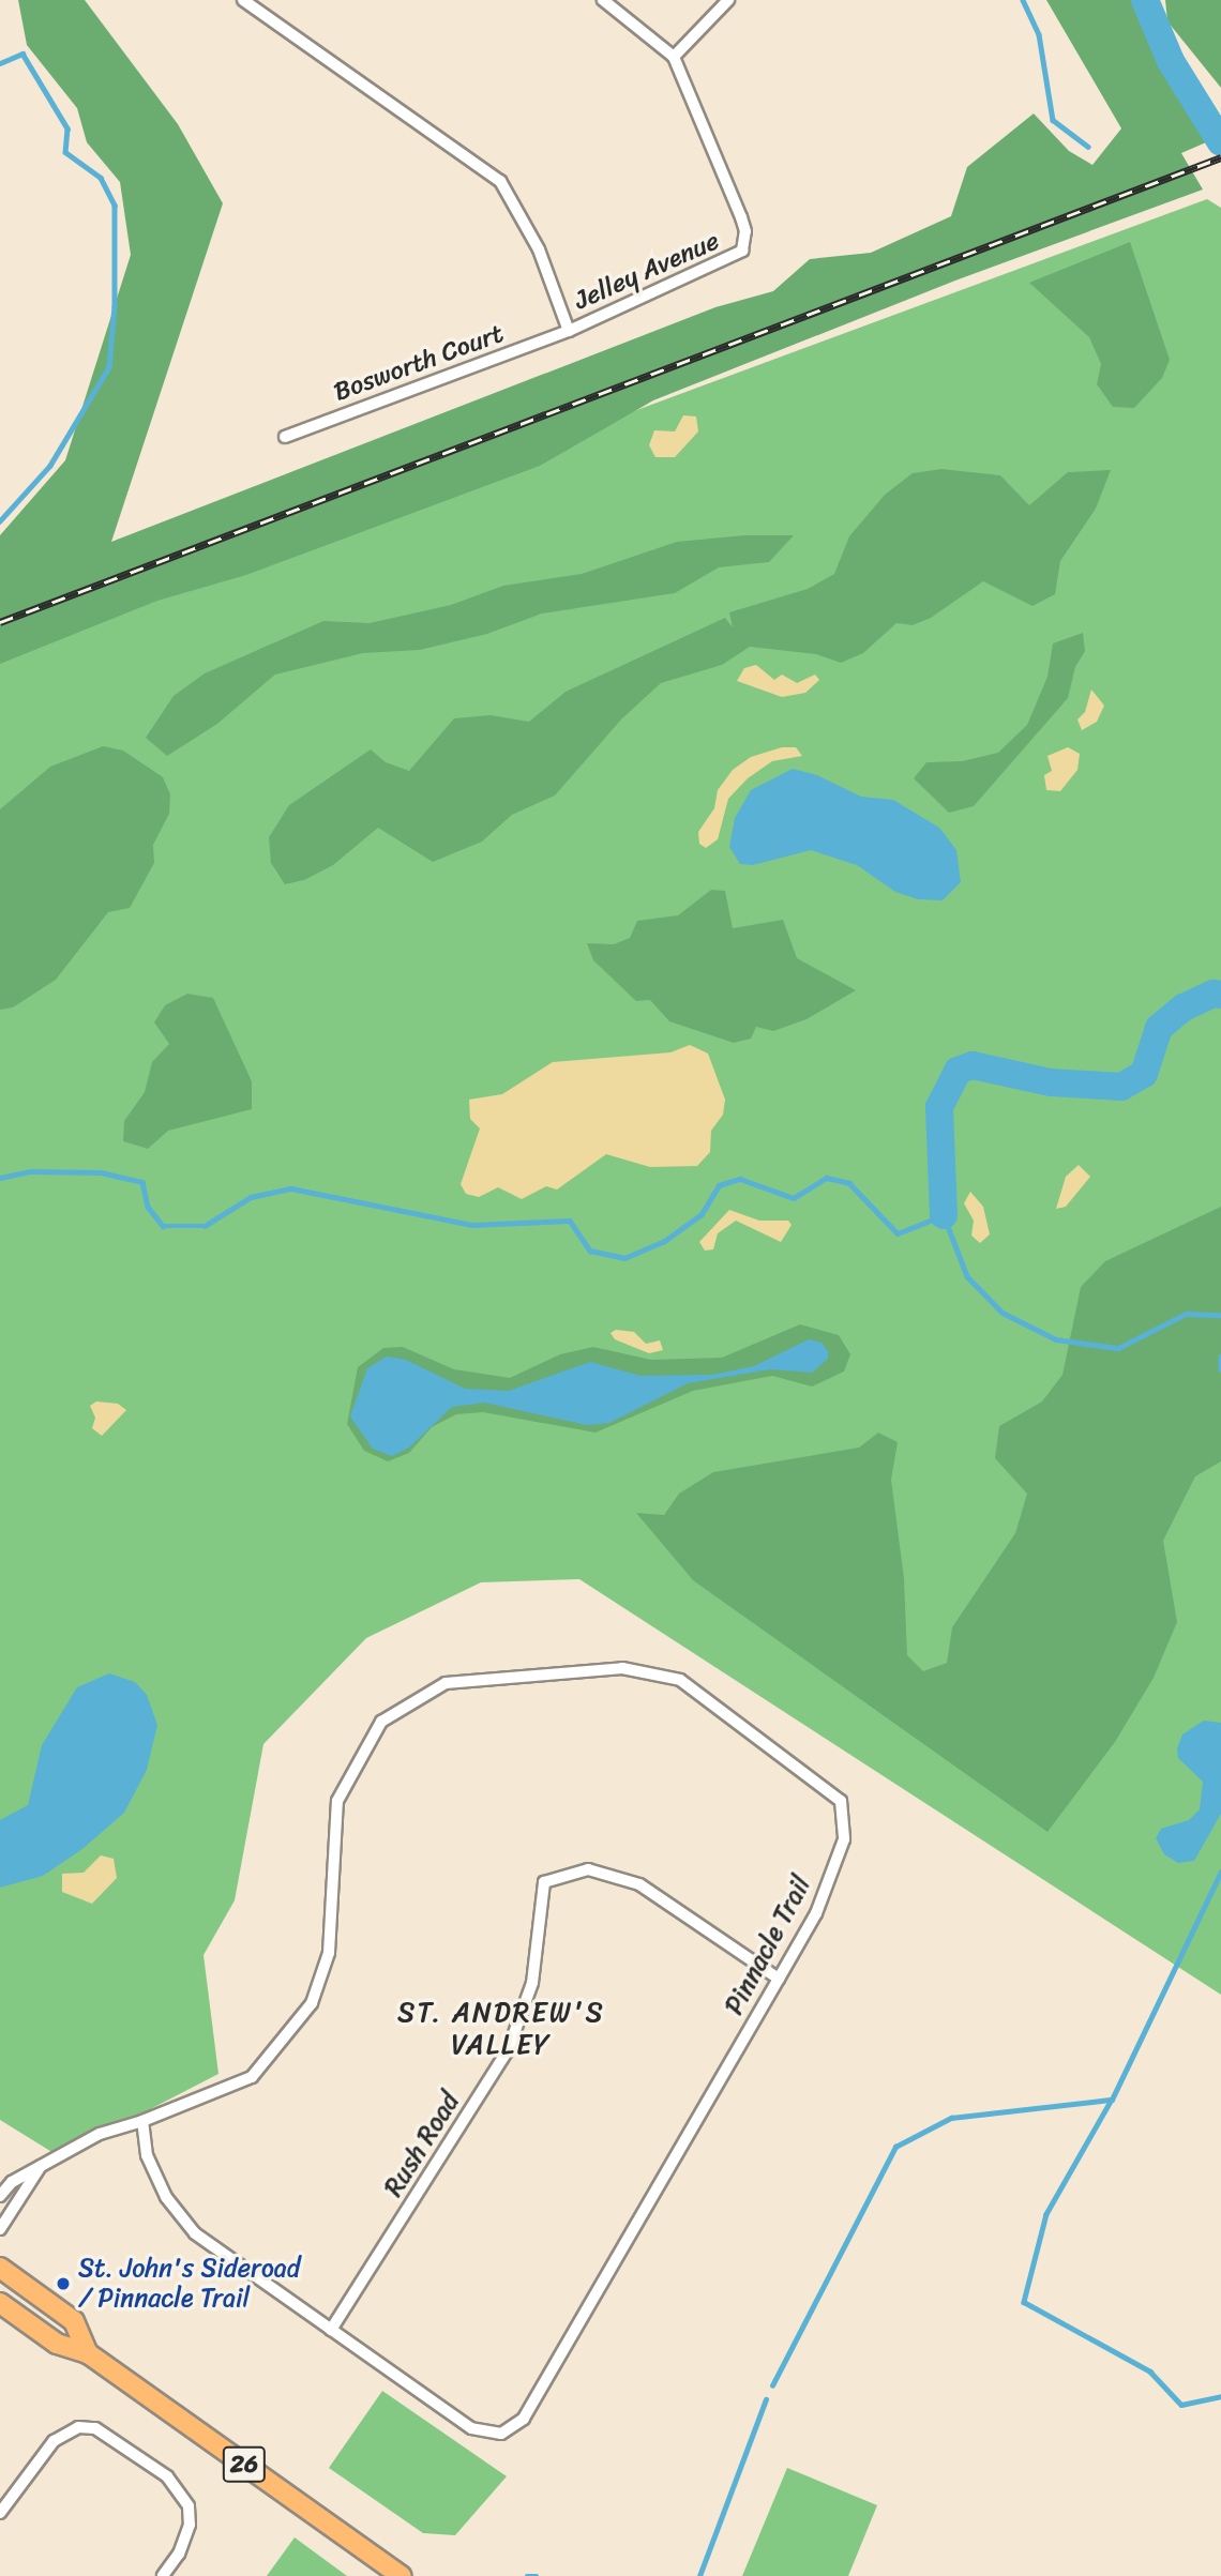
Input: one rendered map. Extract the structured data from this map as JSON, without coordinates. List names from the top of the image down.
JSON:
{
  "streets": {
    "main road": ["26"],
    "street": [
      "Jelley Avenue",
      "Bosworth Court",
      "Pinnacle Trail",
      "Rush Road"
    ]
  },
  "crossings": [
    ["Jelley Avenue", "Bosworth Court"],
    ["Pinnacle Trail", "Rush Road"]
  ],
  "districts": ["ST. ANDREW'S VALLEY"],
  "places": ["St. John's Sideroad / Pinnacle Trail"]
}
